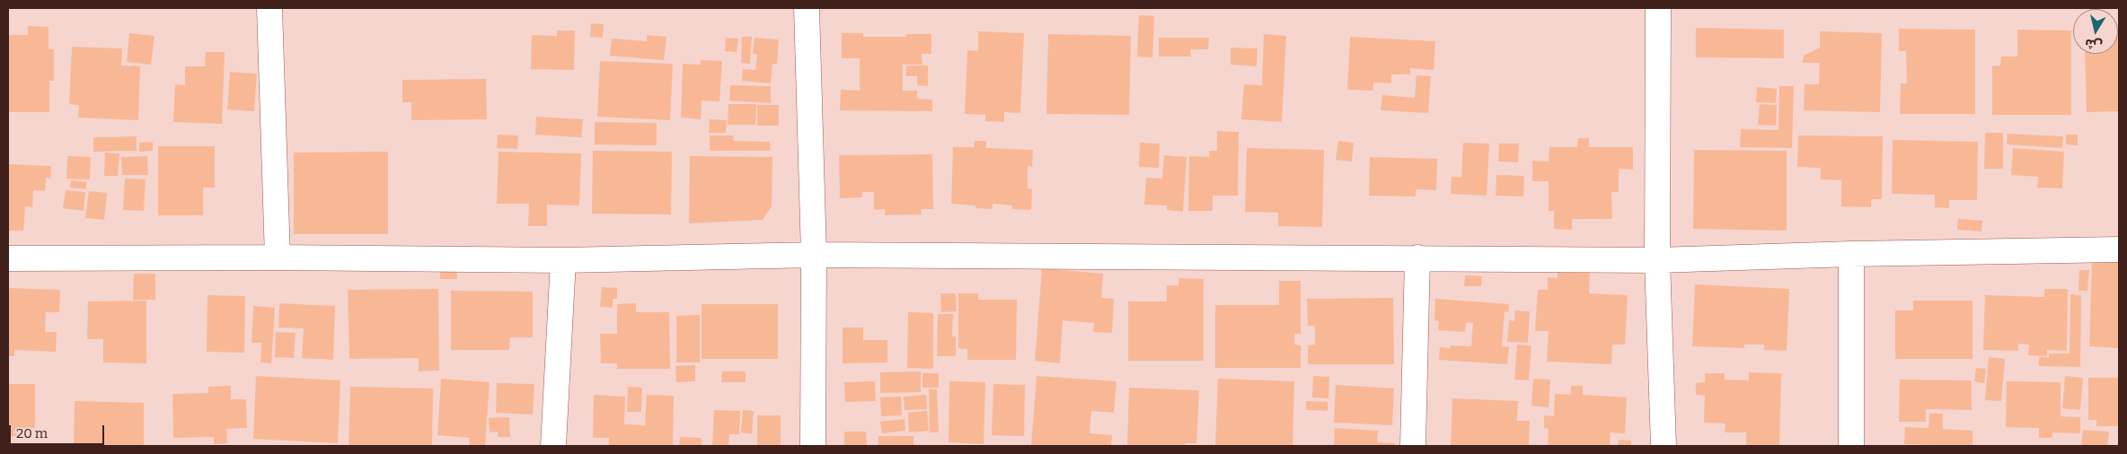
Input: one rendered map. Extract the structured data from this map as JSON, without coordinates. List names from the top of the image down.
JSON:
{
  "scale_bar": "20 m",
  "north": "bottom"
}
